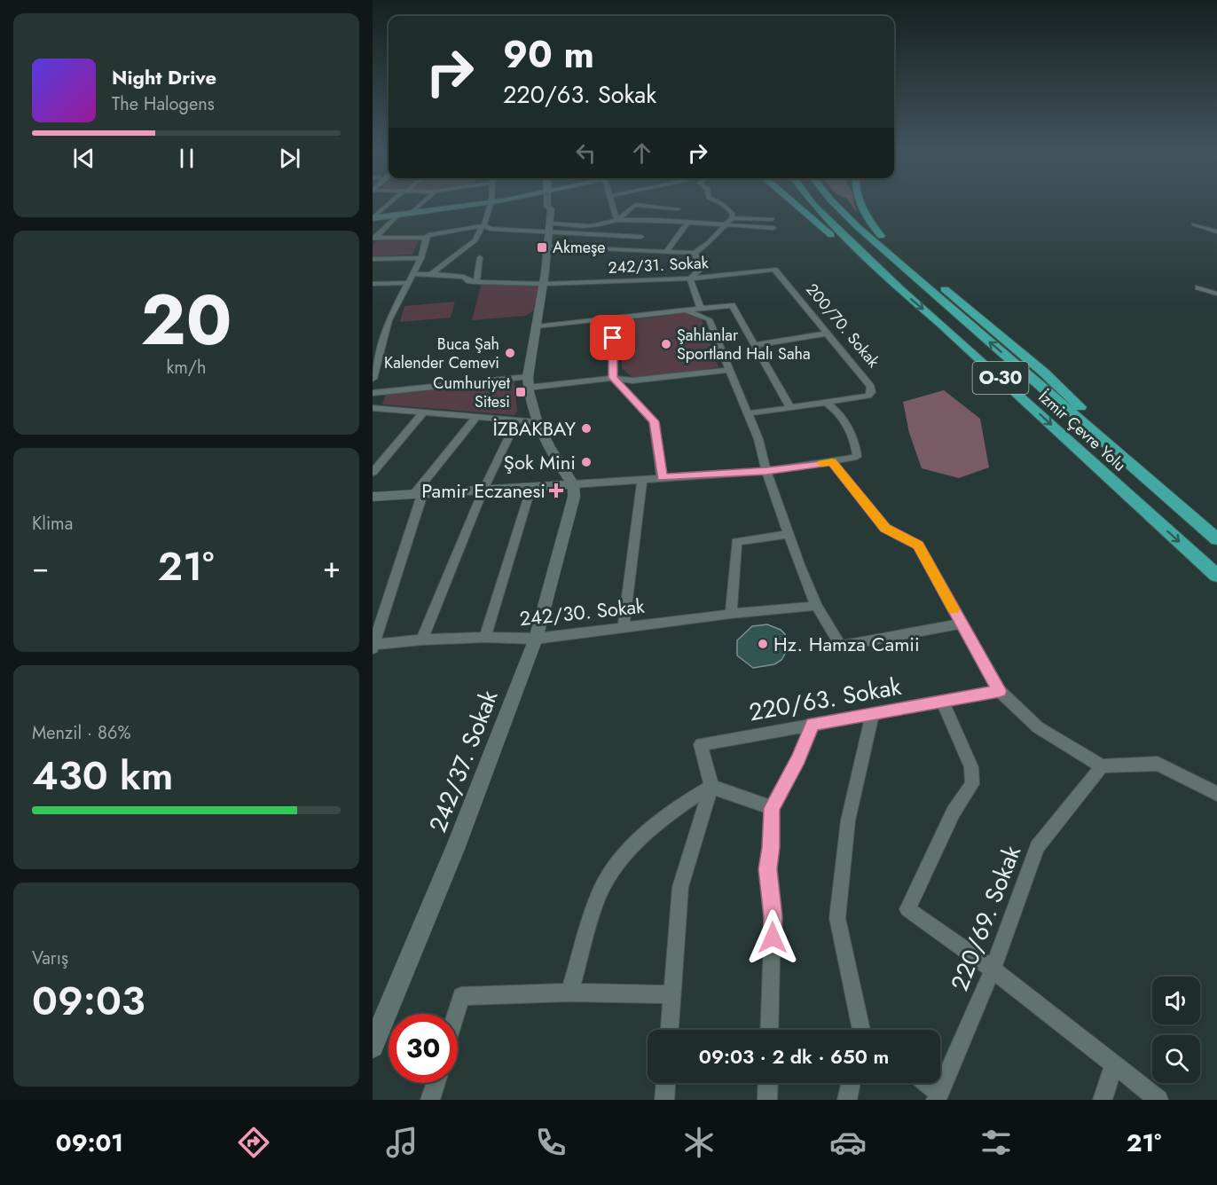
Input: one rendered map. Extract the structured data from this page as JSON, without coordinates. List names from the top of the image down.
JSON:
{
  "streets": {
    "highway": ["O-30", "İzmir Çevre Yolu"],
    "street": [
      "242/31. Sokak",
      "200/70. Sokak",
      "242/30. Sokak",
      "220/63. Sokak",
      "242/37. Sokak",
      "220/69. Sokak"
    ]
  },
  "crossings": [
    ["242/31. Sokak", "200/70. Sokak"],
    ["242/30. Sokak", "242/37. Sokak"]
  ],
  "places": {
    "transit": ["Akmeşe", "Cumhuriyet Sitesi"],
    "other": [
      "Şahlanlar Sportland Halı Saha",
      "Buca Şah Kalender Cemevi",
      "İZBAKBAY",
      "Şok Mini",
      "Hz. Hamza Camii"
    ],
    "health": ["Pamir Eczanesi"]
  },
  "page": {
    "turn": ["90 m", "220/63. Sokak"],
    "song": ["Night Drive", "The Halogens"],
    "tile": [
      ["20", "km/h"],
      "Klima",
      ["Menzil · 86%", "430 km"],
      ["Varış", "09:03"]
    ],
    "heat": ["−", "21°", "+"],
    "limit": "30",
    "trip": "09:03 · 2 dk · 650 m",
    "tabs": ["09:01", "21°"]
  }
}
